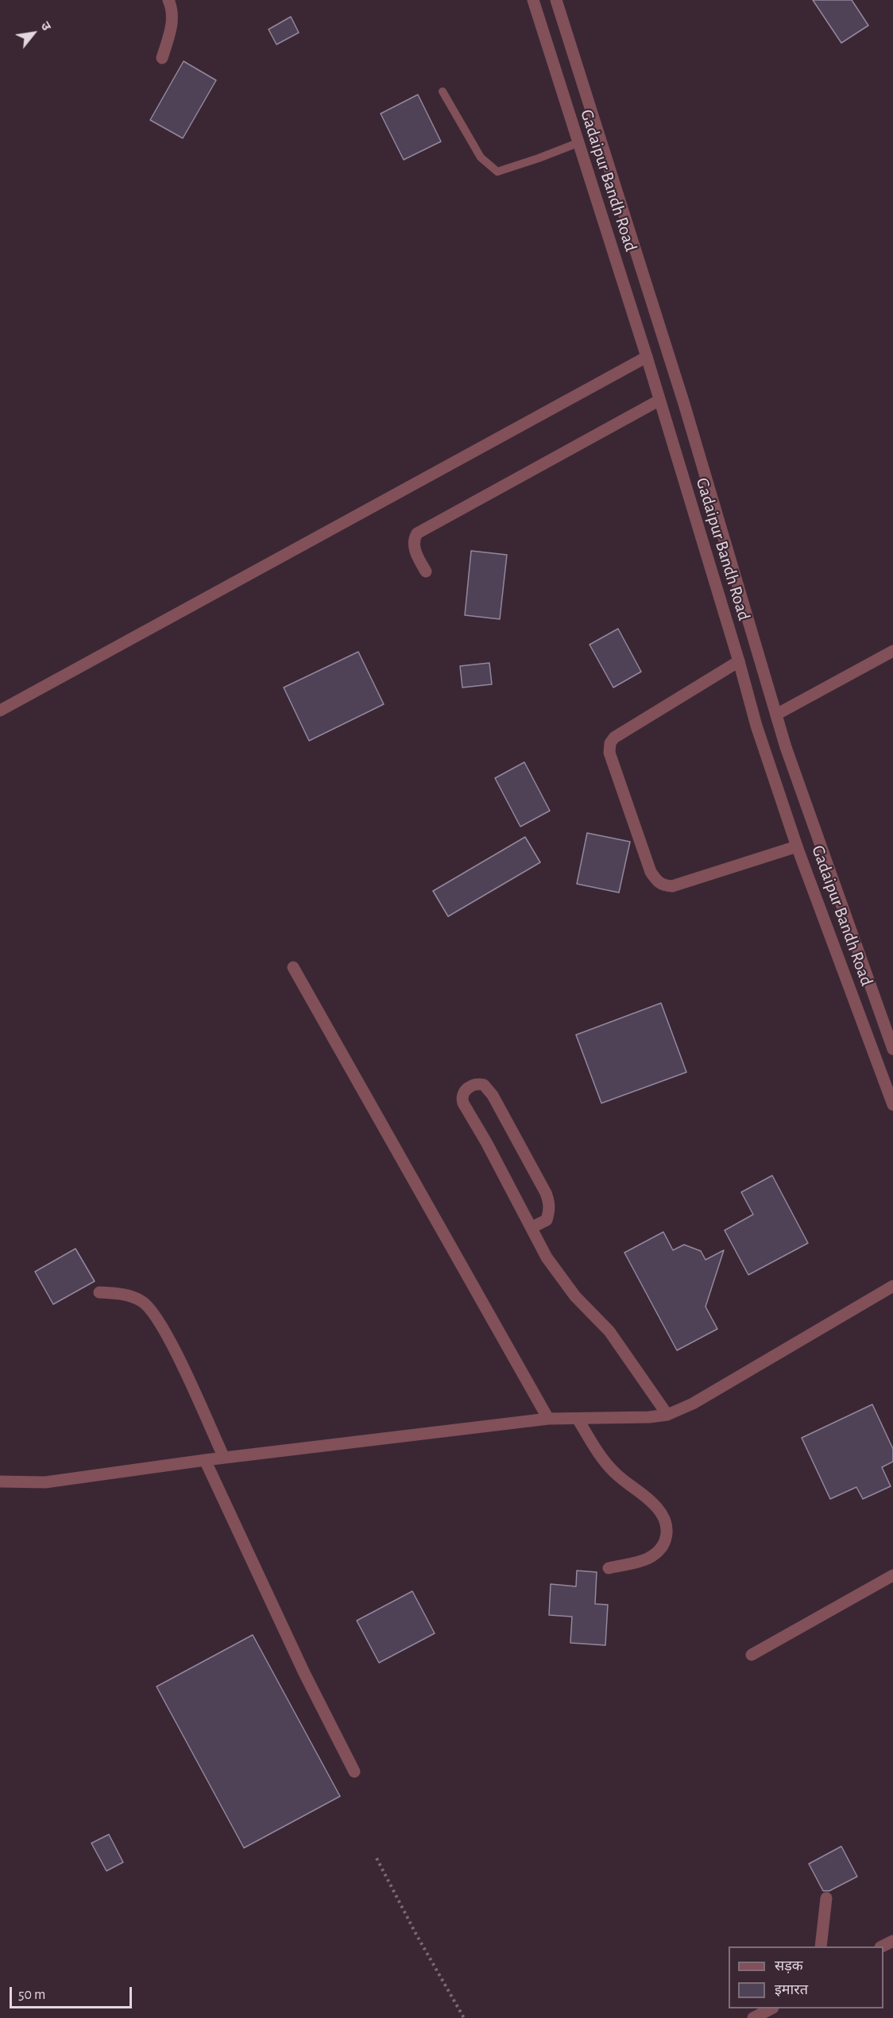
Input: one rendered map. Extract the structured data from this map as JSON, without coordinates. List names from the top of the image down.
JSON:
{
  "streets": {
    "street": ["Gadaipur Bandh Road"]
  },
  "legend": ["सड़क", "इमारत"],
  "scale_bar": "50 m",
  "north": "top right"
}
